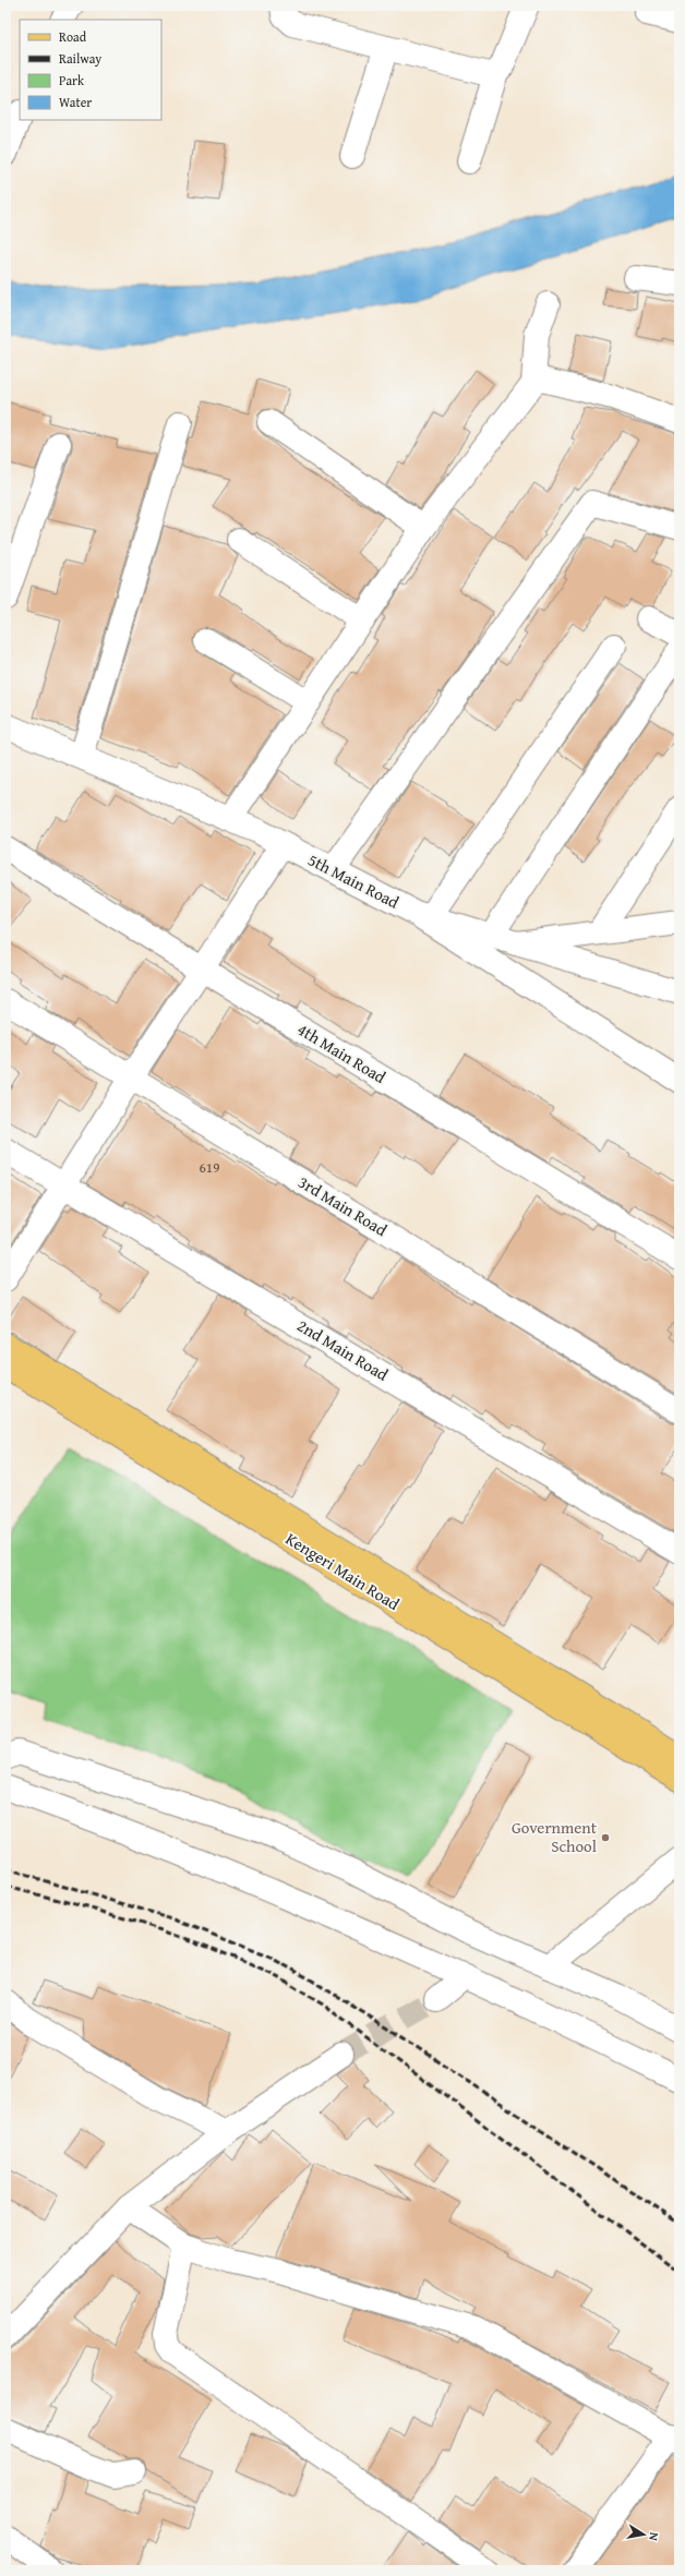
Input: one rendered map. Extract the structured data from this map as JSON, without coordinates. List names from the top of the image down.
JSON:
{
  "streets": {
    "main road": ["Kengeri Main Road"],
    "street": [
      "5th Main Road",
      "4th Main Road",
      "3rd Main Road",
      "2nd Main Road"
    ]
  },
  "places": ["Government School"],
  "house_numbers": ["619"],
  "legend": [
    "Road",
    "Railway",
    "Park",
    "Water"
  ],
  "north": "right"
}
